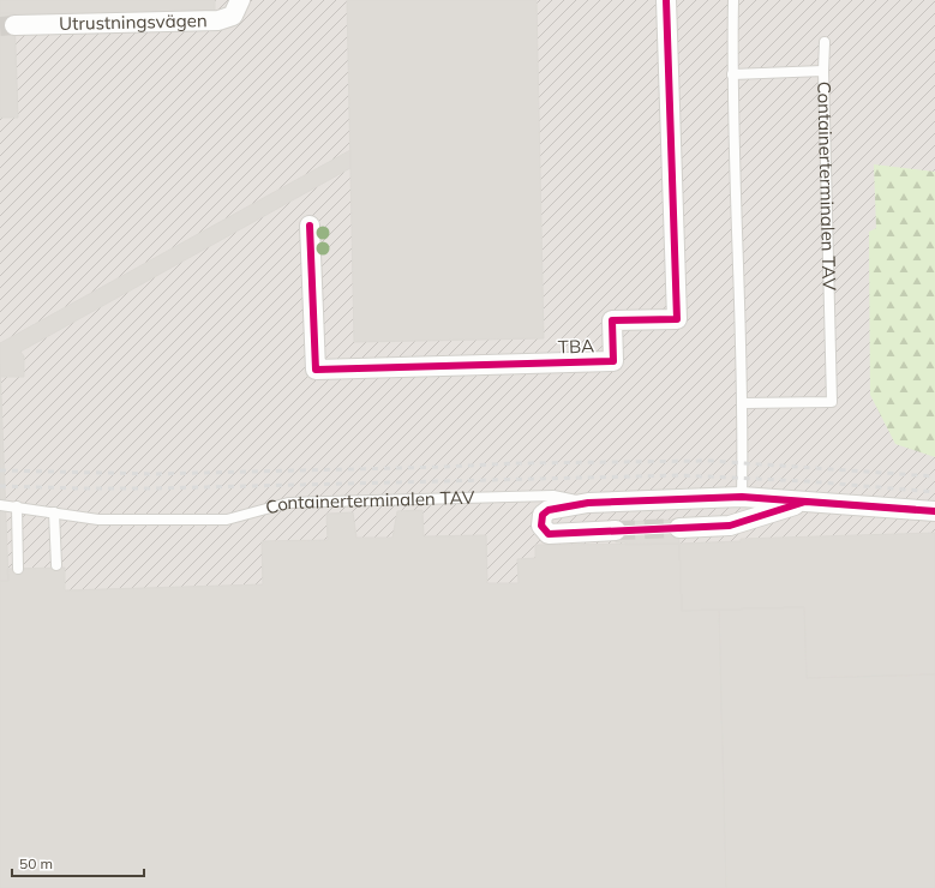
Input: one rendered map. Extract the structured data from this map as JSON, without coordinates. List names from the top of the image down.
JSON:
{
  "streets": {
    "street": ["Utrustningsvägen", "Containerterminalen TAV", "TBA"]
  },
  "scale_bar": "50 m"
}
